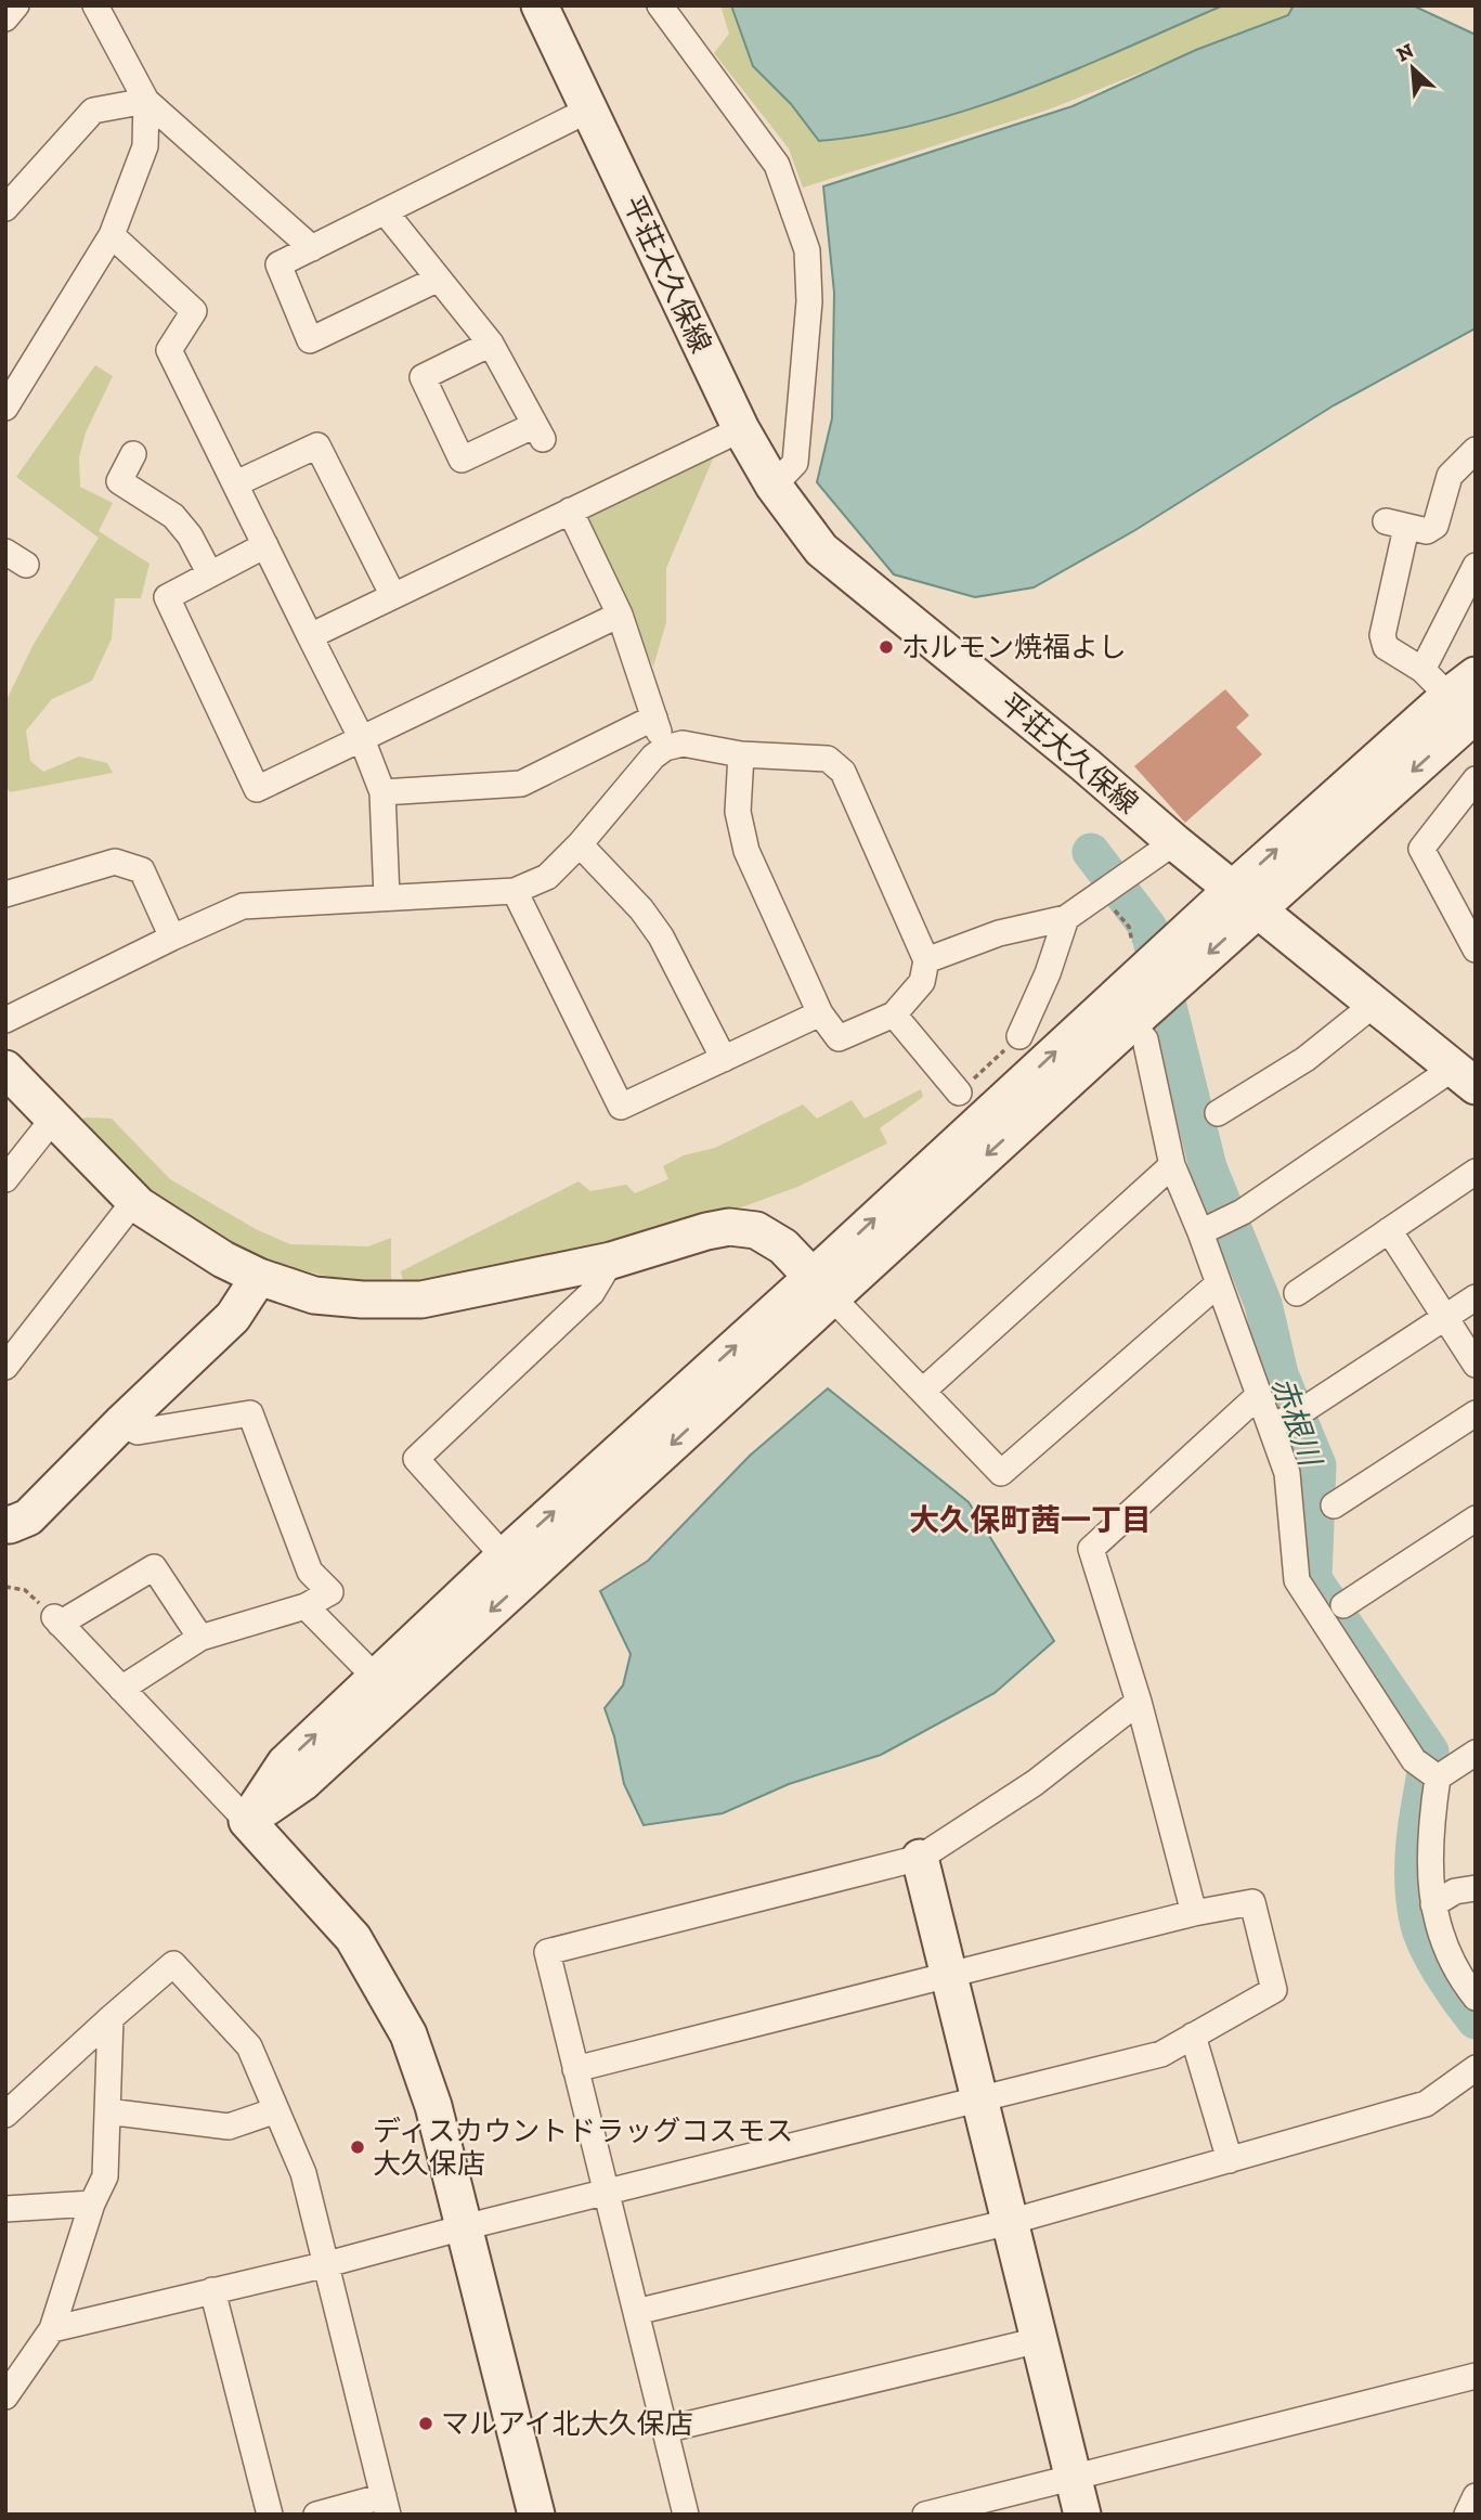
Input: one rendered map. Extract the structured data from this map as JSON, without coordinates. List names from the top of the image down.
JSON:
{
  "streets": {
    "street": ["平荘大久保線"]
  },
  "districts": ["大久保町茜一丁目"],
  "water": ["赤根川"],
  "places": ["ホルモン焼福よし", "ディスカウントドラッグコスモス 大久保店", "マルアイ北大久保店"],
  "north": "top left"
}
